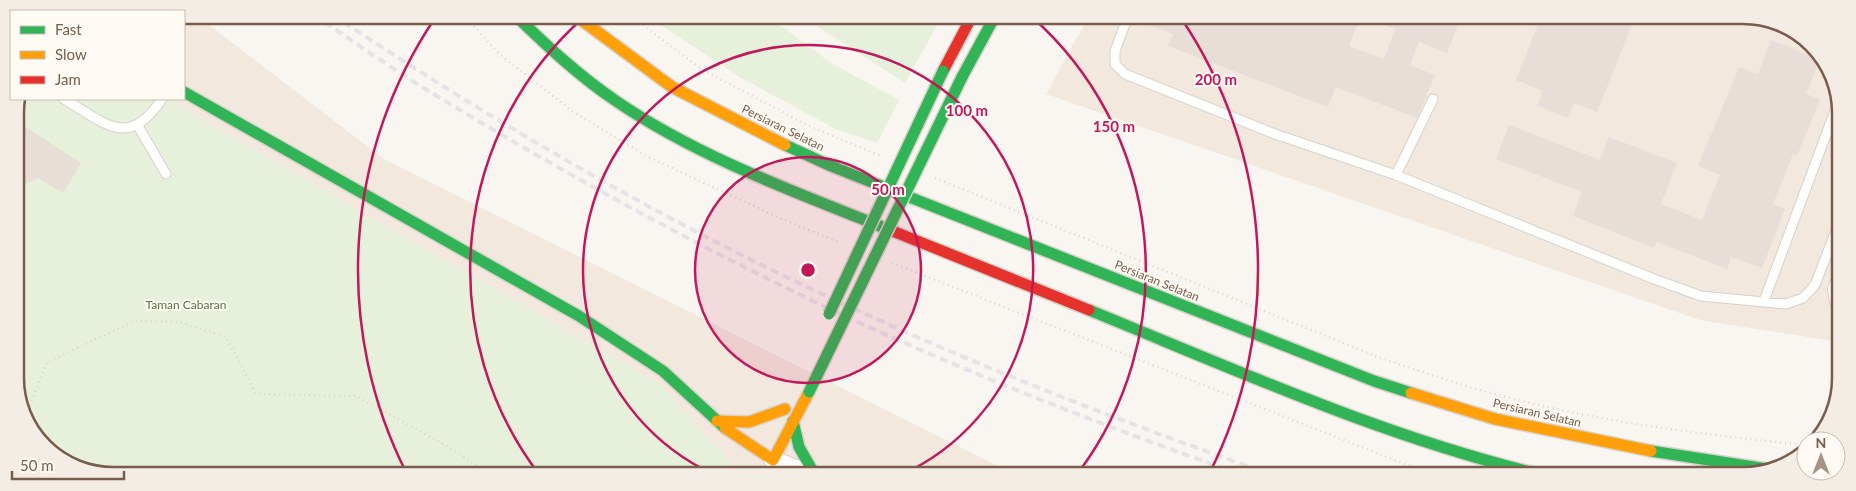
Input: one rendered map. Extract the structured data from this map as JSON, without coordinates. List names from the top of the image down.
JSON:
{
  "streets": {
    "main road": ["Persiaran Selatan"]
  },
  "parks": ["Taman Cabaran"],
  "legend": ["Fast", "Slow", "Jam"],
  "scale_bar": "50 m",
  "north": "top",
  "rings": [
    "200 m",
    "100 m",
    "150 m",
    "50 m"
  ]
}
